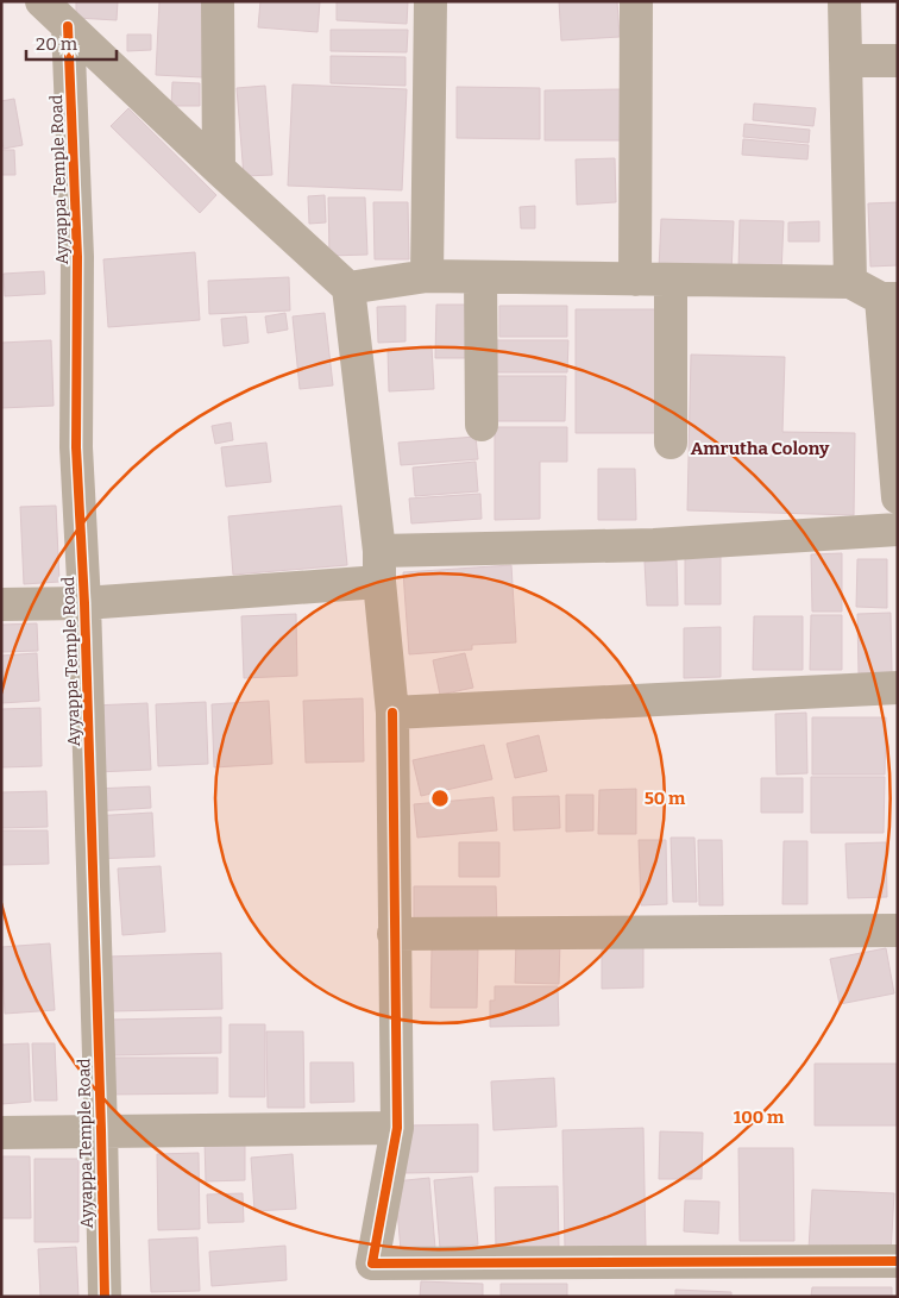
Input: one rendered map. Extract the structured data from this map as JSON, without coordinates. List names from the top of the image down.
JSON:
{
  "streets": {
    "street": ["Ayyappa Temple Road"]
  },
  "districts": ["Amrutha Colony"],
  "scale_bar": "20 m",
  "rings": ["50 m", "100 m"]
}
